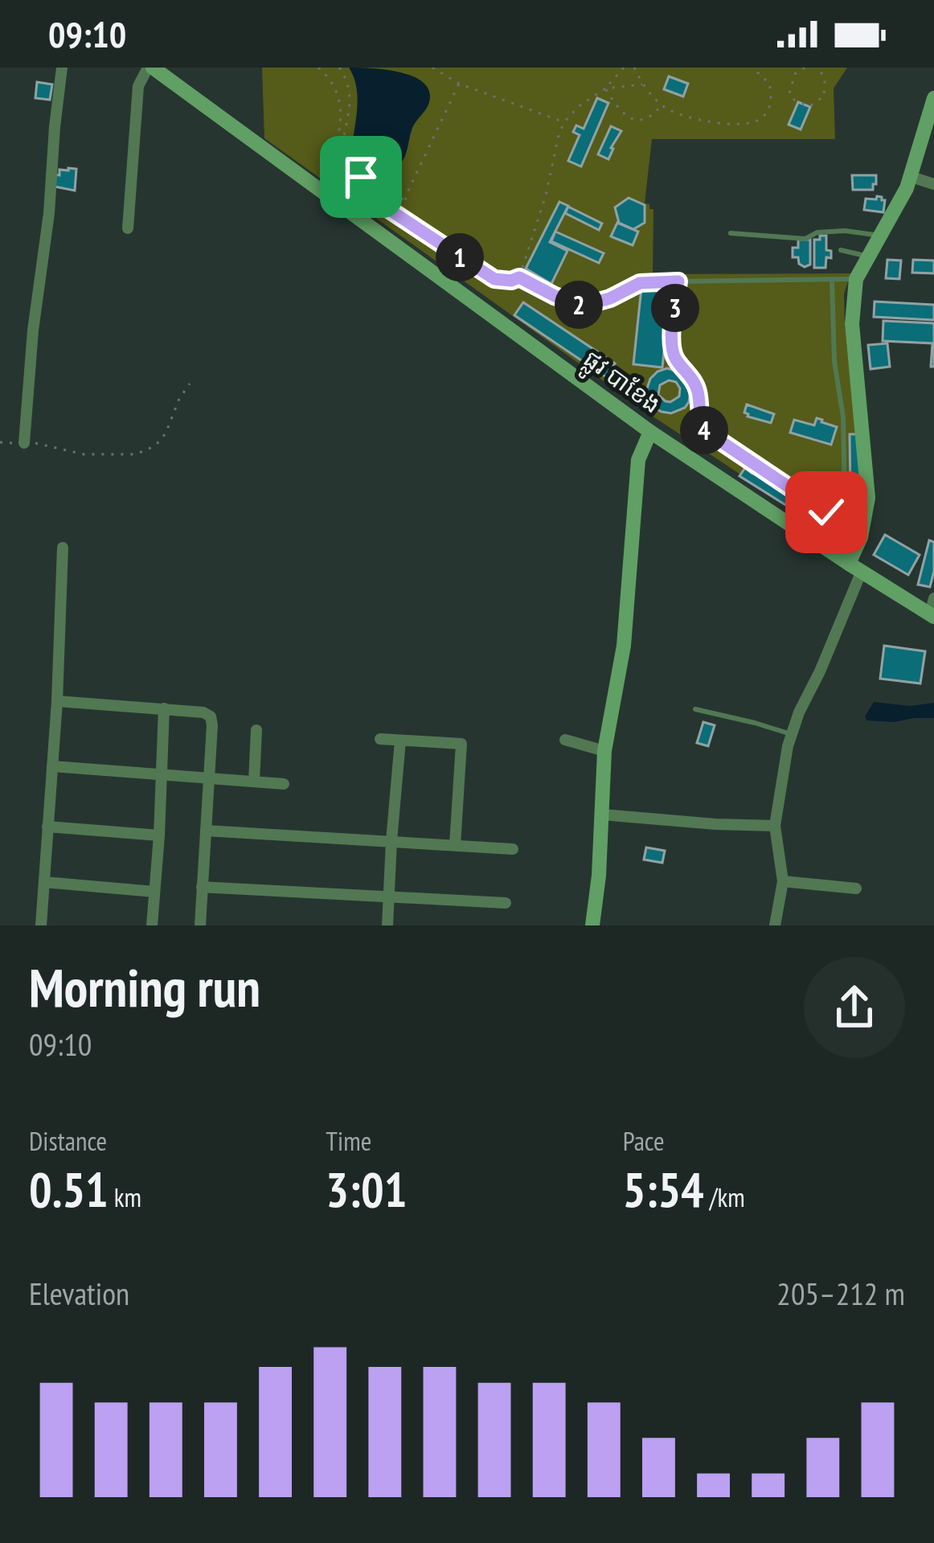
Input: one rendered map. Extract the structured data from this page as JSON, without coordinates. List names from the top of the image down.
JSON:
{
  "streets": {
    "street": ["ផ្លូវ បាខែង"]
  },
  "page": {
    "status": "09:10",
    "pins": [
      "1",
      "2",
      "3",
      "4"
    ],
    "heading": ["Morning run", "09:10"],
    "stats": [
      ["Distance", "0.51 km"],
      ["Time", "3:01"],
      ["Pace", "5:54 /km"]
    ],
    "chart": ["Elevation", "205–212 m"]
  }
}
